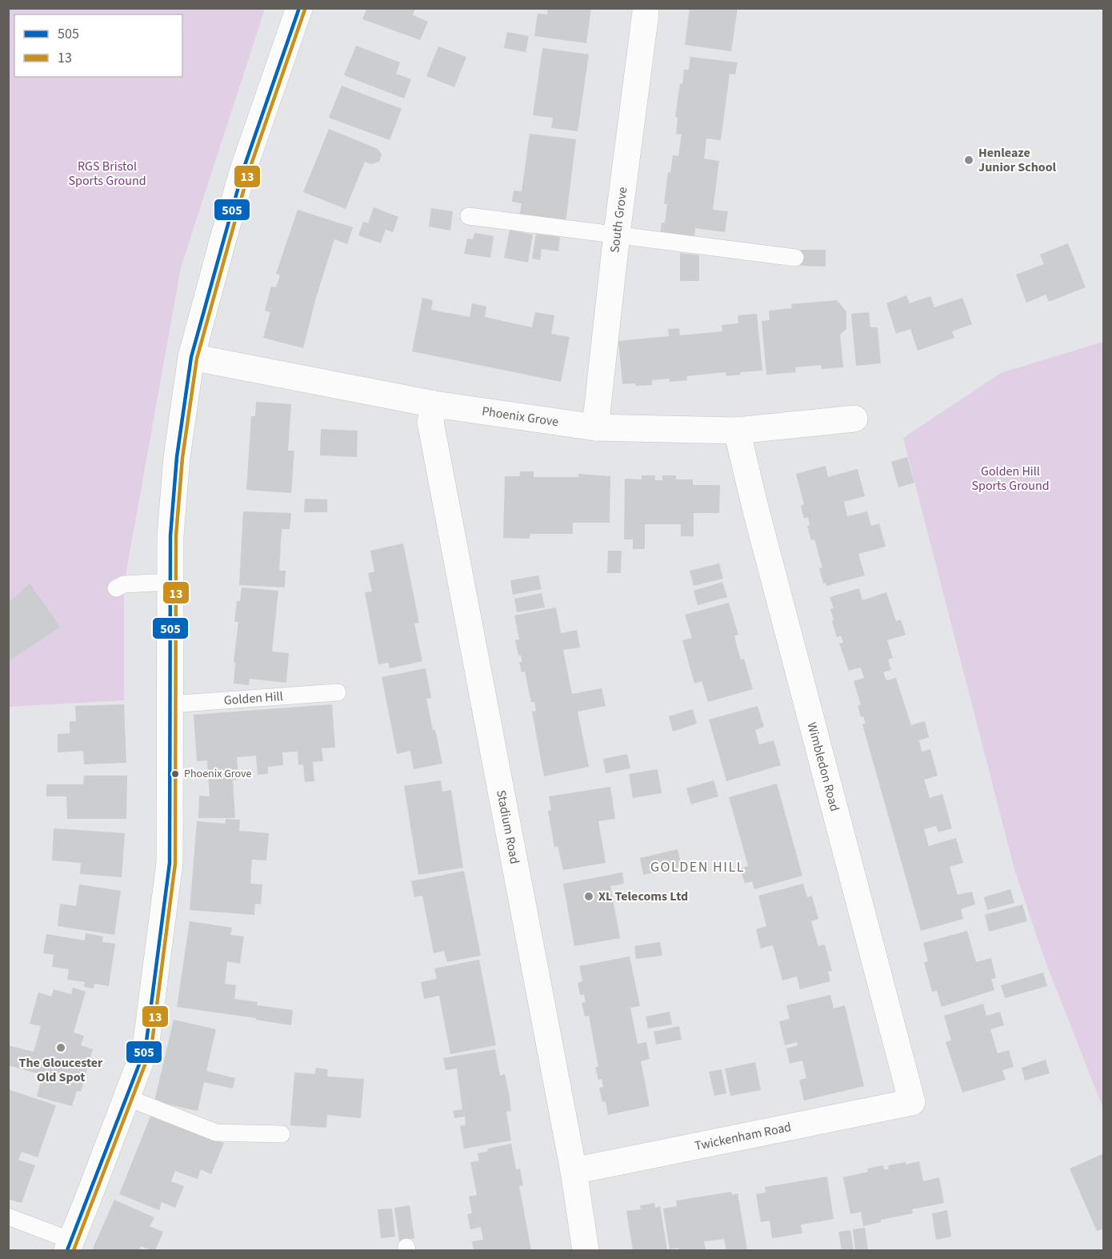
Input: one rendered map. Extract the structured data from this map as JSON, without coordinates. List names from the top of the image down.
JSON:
{
  "streets": {
    "street": [
      "South Grove",
      "Phoenix Grove",
      "Wimbledon Road",
      "Stadium Road",
      "Twickenham Road"
    ],
    "lane": ["Golden Hill"]
  },
  "crossings": [
    ["South Grove", "Phoenix Grove"],
    ["Phoenix Grove", "Wimbledon Road"],
    ["Phoenix Grove", "Stadium Road"],
    ["Wimbledon Road", "Twickenham Road"],
    ["Stadium Road", "Twickenham Road"]
  ],
  "districts": ["GOLDEN HILL"],
  "parks": ["RGS Bristol Sports Ground", "Golden Hill Sports Ground"],
  "places": [
    "Henleaze Junior School",
    "Phoenix Grove",
    "XL Telecoms Ltd",
    "The Gloucester Old Spot"
  ],
  "lines": ["transit line 505", "transit line 13"],
  "legend": ["505", "13"]
}
